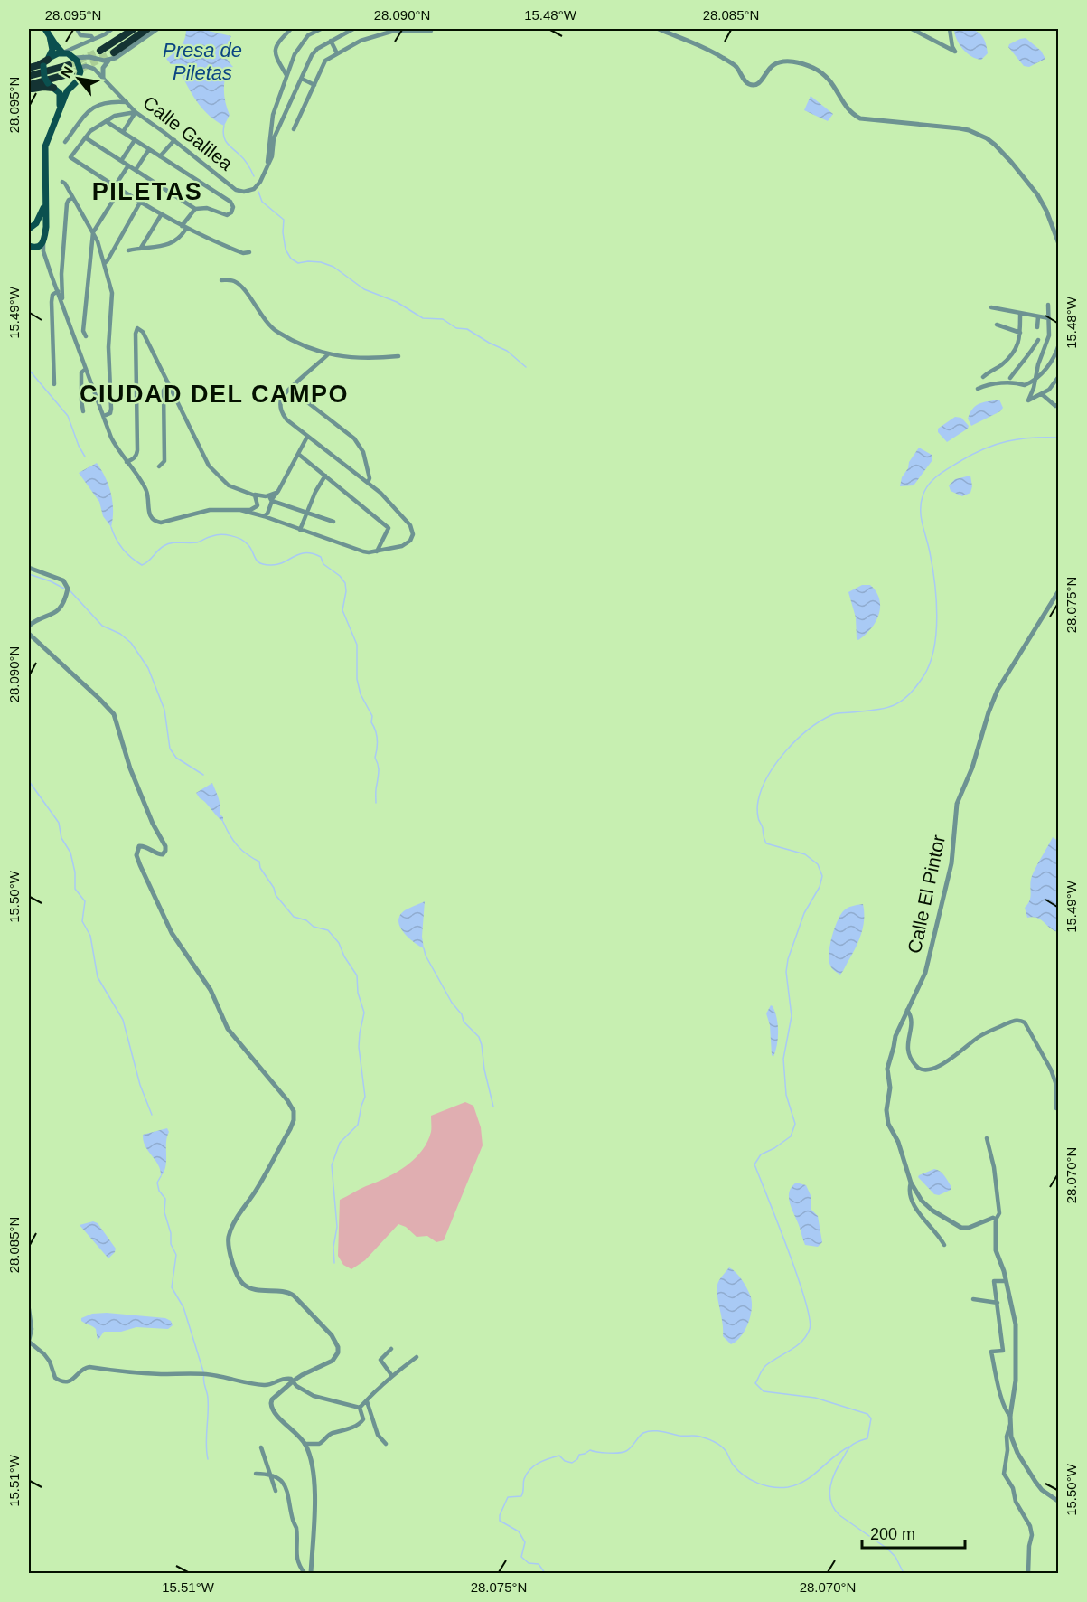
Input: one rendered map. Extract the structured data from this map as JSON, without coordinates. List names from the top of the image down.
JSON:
{
  "streets": {
    "street": ["Calle Galilea", "Calle El Pintor"]
  },
  "districts": ["PILETAS", "CIUDAD DEL CAMPO"],
  "water": ["Presa de Piletas"],
  "scale_bar": "200 m",
  "north": "top left",
  "coordinates": [
    "28.095°N",
    "28.090°N",
    "15.48°W",
    "28.085°N",
    "15.49°W",
    "28.075°N",
    "15.50°W",
    "28.070°N",
    "15.51°W"
  ]
}
